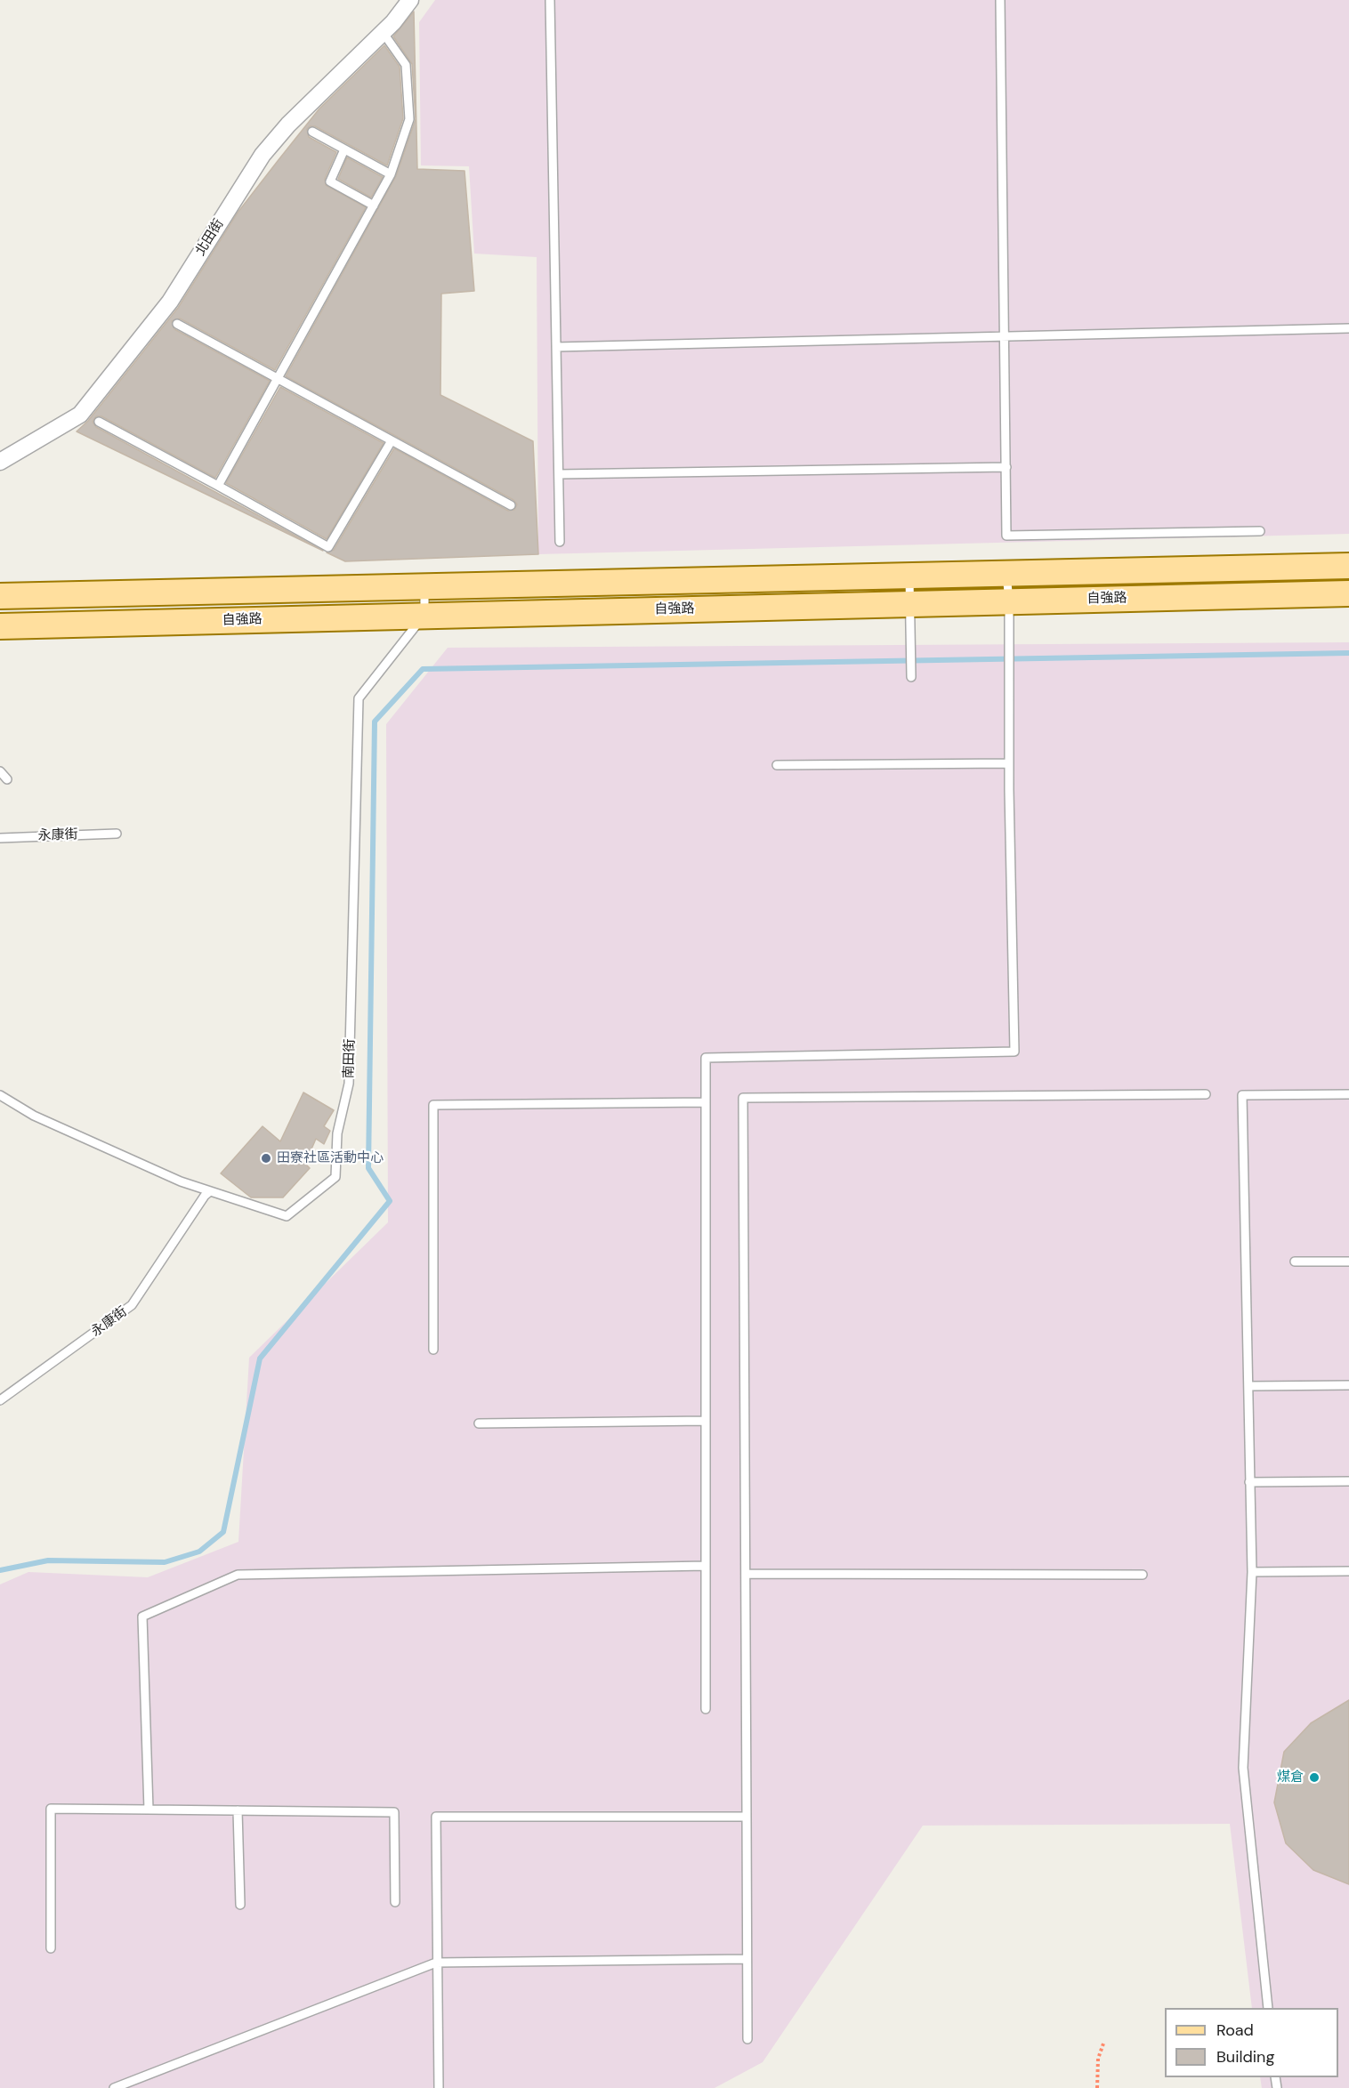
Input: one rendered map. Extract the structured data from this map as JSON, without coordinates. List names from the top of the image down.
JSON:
{
  "streets": {
    "main road": ["自強路"],
    "street": ["北田街"],
    "lane": ["永康街", "南田街"]
  },
  "crossings": [
    ["自強路", "南田街"],
    ["永康街", "南田街"]
  ],
  "places": ["田寮社區活動中心", "煤倉"],
  "legend": ["Road", "Building"]
}
